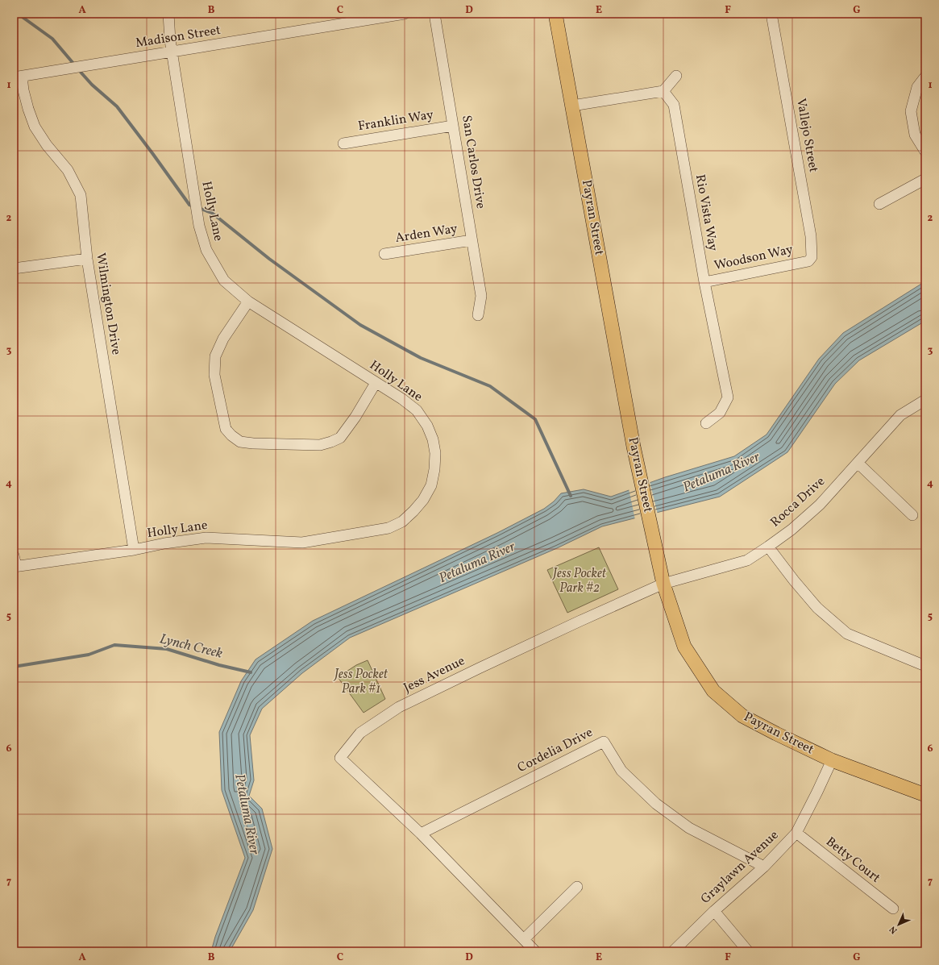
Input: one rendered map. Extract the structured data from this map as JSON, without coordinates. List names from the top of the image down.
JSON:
{
  "streets": {
    "main road": ["Payran Street"],
    "street": [
      "Madison Street",
      "Franklin Way",
      "Vallejo Street",
      "San Carlos Drive",
      "Holly Lane",
      "Rio Vista Way",
      "Arden Way",
      "Woodson Way",
      "Wilmington Drive",
      "Rocca Drive",
      "Jess Avenue",
      "Cordelia Drive",
      "Betty Court",
      "Graylawn Avenue"
    ]
  },
  "crossings": [
    ["Madison Street", "Holly Lane"],
    ["Madison Street", "Wilmington Drive"],
    ["Franklin Way", "San Carlos Drive"],
    ["Vallejo Street", "Woodson Way"],
    ["San Carlos Drive", "Arden Way"],
    ["Holly Lane", "Wilmington Drive"],
    ["Rio Vista Way", "Woodson Way"],
    ["Payran Street", "Rocca Drive"],
    ["Payran Street", "Jess Avenue"],
    ["Payran Street", "Graylawn Avenue"],
    ["Rocca Drive", "Jess Avenue"],
    ["Jess Avenue", "Cordelia Drive"],
    ["Cordelia Drive", "Graylawn Avenue"],
    ["Betty Court", "Graylawn Avenue"]
  ],
  "water": ["Petaluma River", "Lynch Creek"],
  "parks": ["Jess Pocket Park #2", "Jess Pocket Park #1"],
  "north": "bottom left",
  "grid": {
    "columns": [
      "A",
      "B",
      "C",
      "D",
      "E",
      "F",
      "G"
    ],
    "rows": [
      "1",
      "2",
      "3",
      "4",
      "5",
      "6",
      "7"
    ]
  }
}
